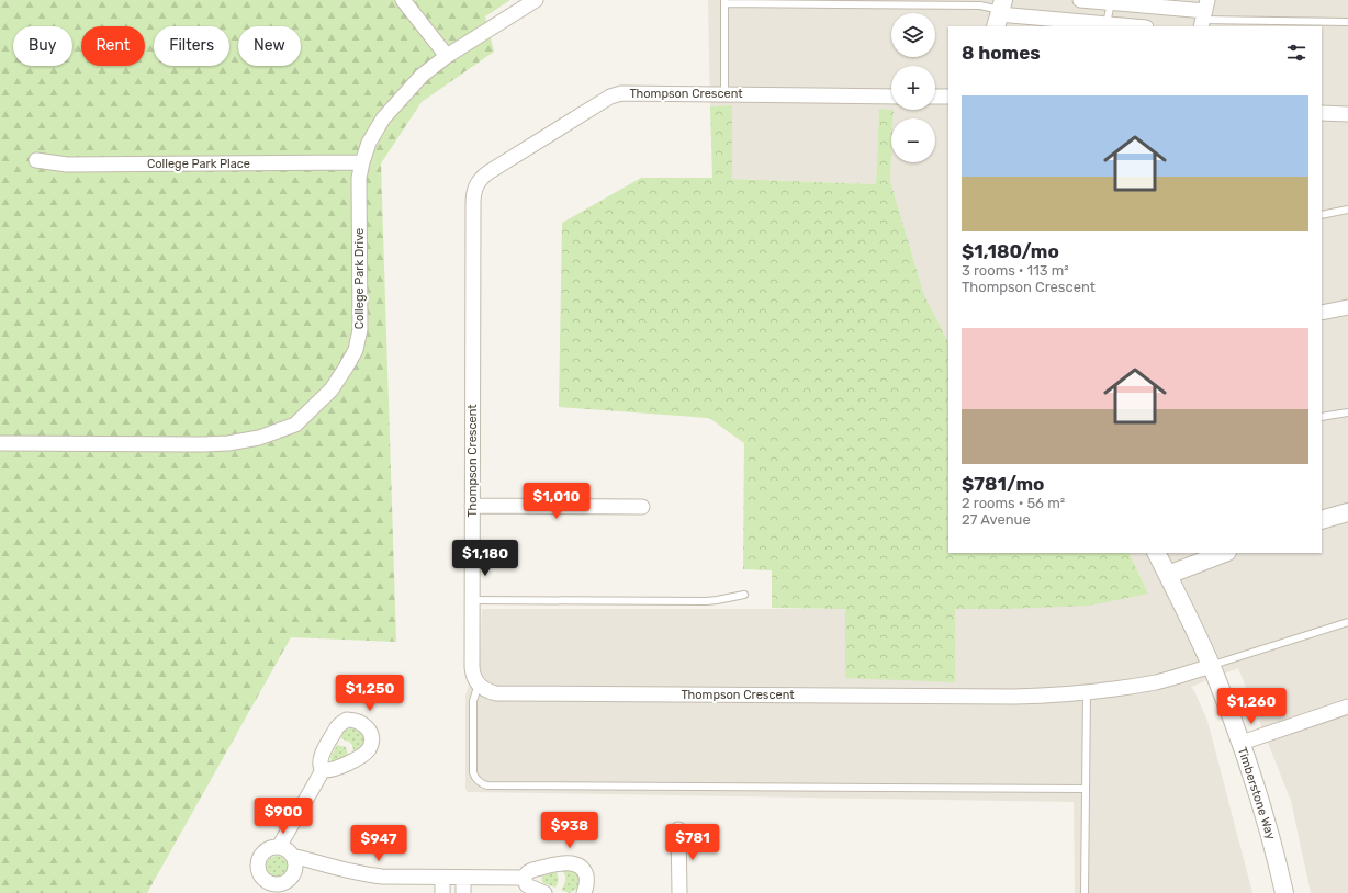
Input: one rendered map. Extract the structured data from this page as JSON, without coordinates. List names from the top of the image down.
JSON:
{
  "streets": {
    "street": [
      "Thompson Crescent",
      "College Park Place",
      "College Park Drive",
      "Timberstone Way"
    ]
  },
  "crossings": [
    ["Thompson Crescent", "Timberstone Way"],
    ["College Park Place", "College Park Drive"]
  ],
  "page": {
    "map_buttons": ["+", "−"],
    "chip": [
      "Buy",
      "Rent",
      "Filters",
      "New"
    ],
    "heading": "8 homes",
    "list": [
      {
        "name": "$1,180/mo",
        "note": "3 rooms · 113 m² · Thompson Crescent"
      },
      {
        "name": "$781/mo",
        "note": "2 rooms · 56 m² · 27 Avenue"
      }
    ],
    "price": [
      "$1,010",
      "$1,180",
      "$1,250",
      "$1,260",
      "$900",
      "$938",
      "$781",
      "$947"
    ]
  }
}
